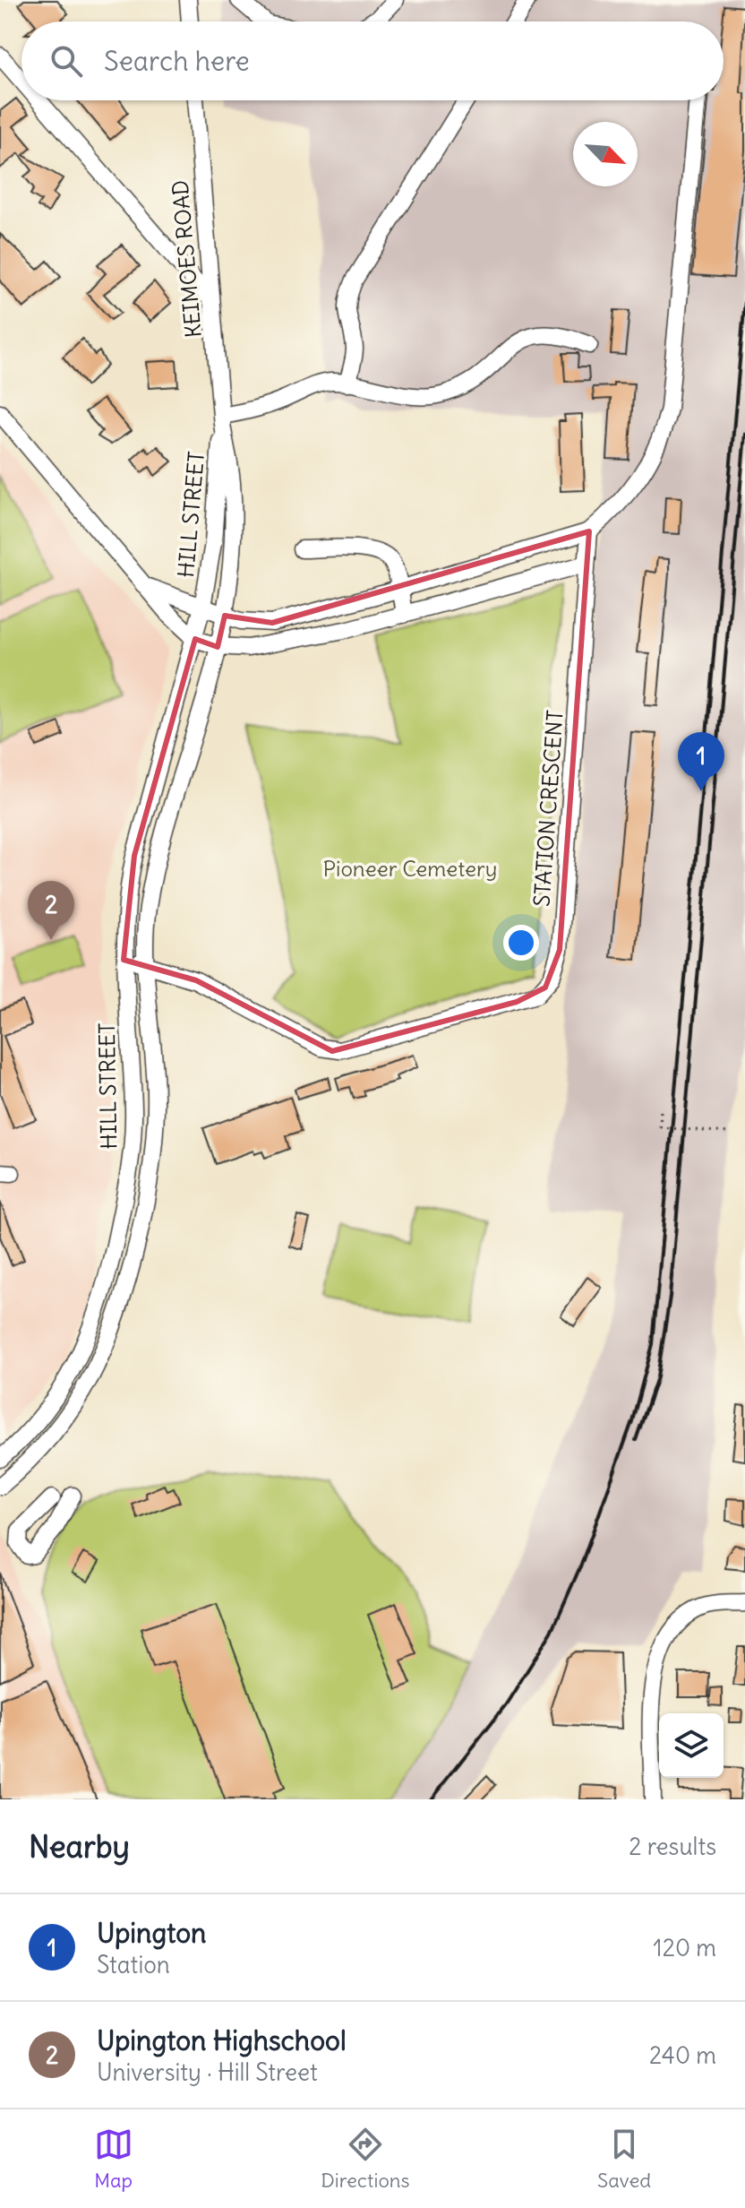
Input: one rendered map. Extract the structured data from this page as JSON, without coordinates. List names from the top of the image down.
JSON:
{
  "streets": {
    "street": ["KEIMOES ROAD", "HILL STREET", "STATION CRESCENT"]
  },
  "crossings": [
    ["KEIMOES ROAD", "HILL STREET"],
    ["HILL STREET", "STATION CRESCENT"]
  ],
  "parks": ["Pioneer Cemetery"],
  "north": "bottom right",
  "page": {
    "search": "Search here",
    "pins": ["1", "2"],
    "heading": ["Nearby", "2 results"],
    "list": [
      {
        "mark": "1",
        "name": "Upington",
        "note": "Station",
        "value": "120 m"
      },
      {
        "mark": "2",
        "name": "Upington Highschool",
        "note": "University · Hill Street",
        "value": "240 m"
      }
    ],
    "nav": ["Map", "Directions", "Saved"]
  }
}
